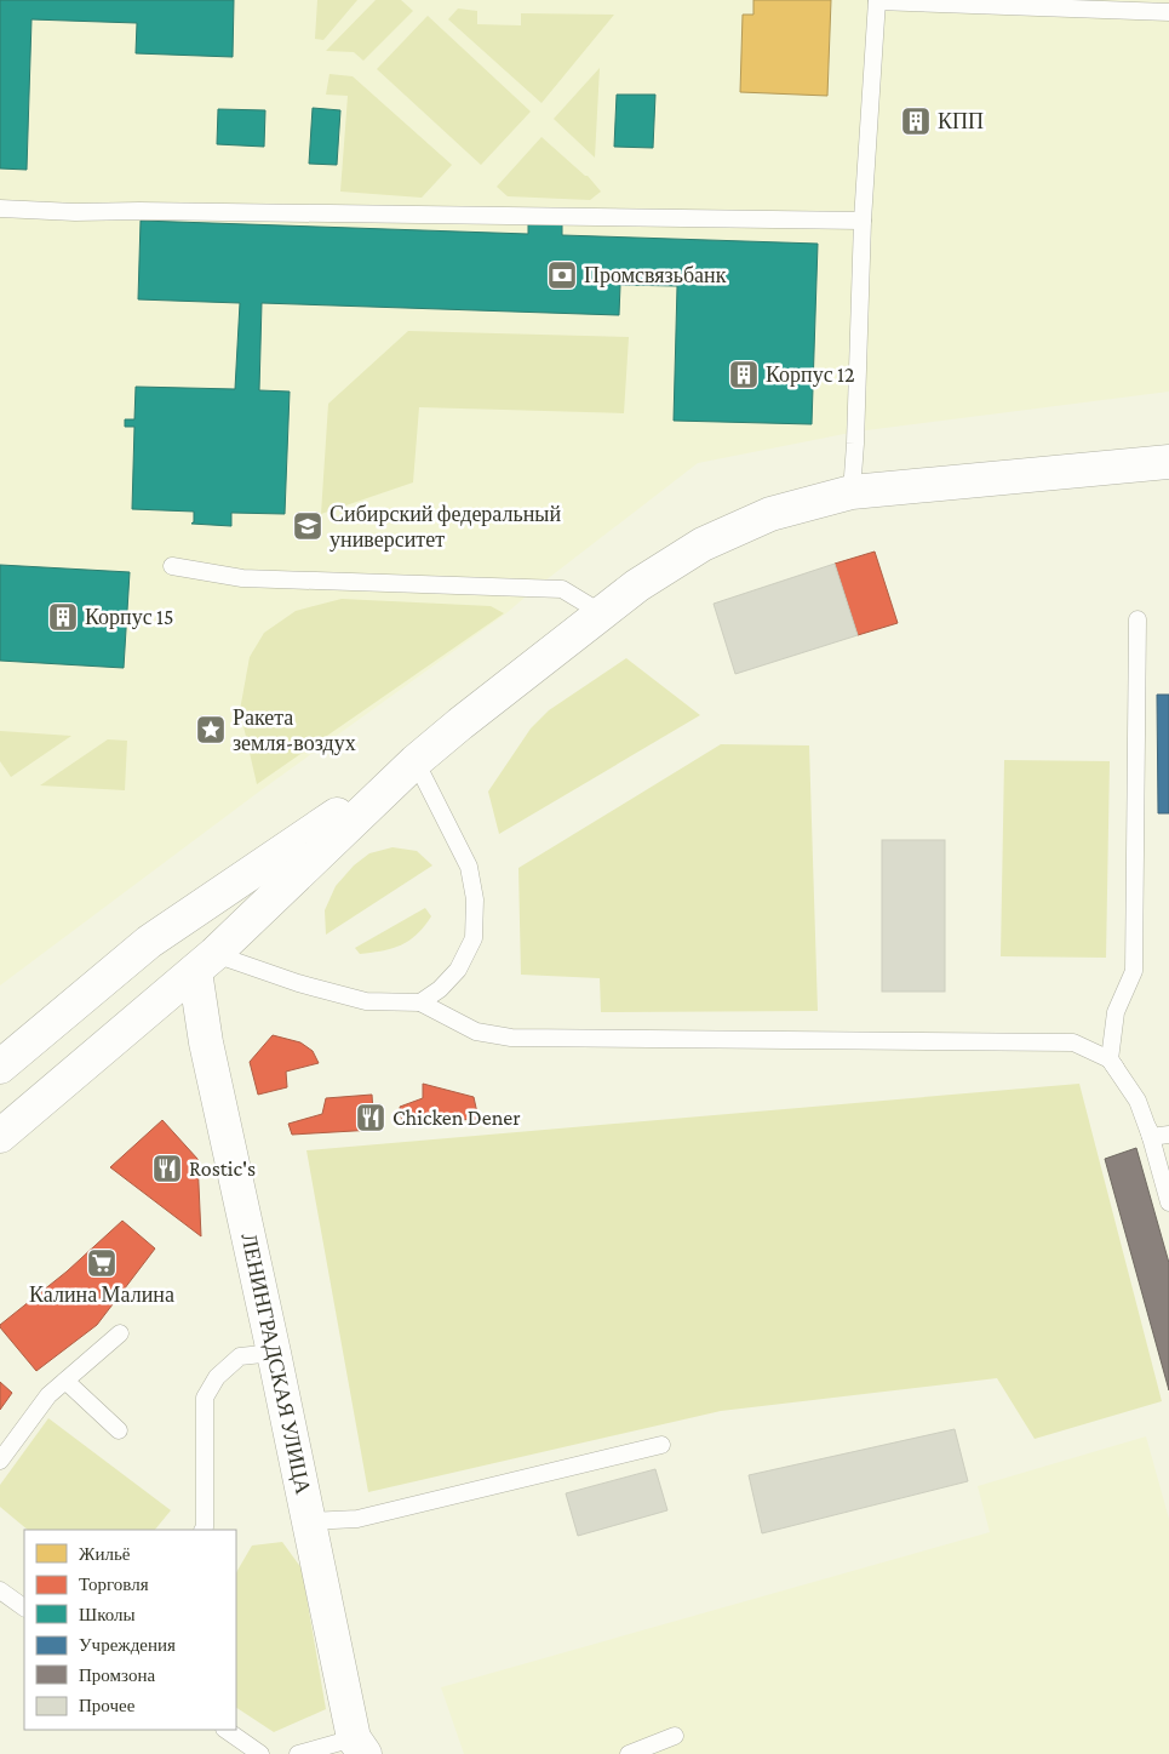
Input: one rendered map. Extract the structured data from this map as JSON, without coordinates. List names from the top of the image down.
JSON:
{
  "streets": {
    "main road": ["ЛЕНИНГРАДСКАЯ УЛИЦА"]
  },
  "places": {
    "building": ["КПП", "Корпус 12", "Корпус 15"],
    "bank": ["Промсвязьбанк"],
    "school or university": ["Сибирский федеральный университет"],
    "place": ["Ракета земля-воздух"],
    "restaurant": ["Chicken Dener", "Rostic's"],
    "supermarket": ["Калина Малина"]
  },
  "legend": [
    "Жильё",
    "Торговля",
    "Школы",
    "Учреждения",
    "Промзона",
    "Прочее"
  ]
}
